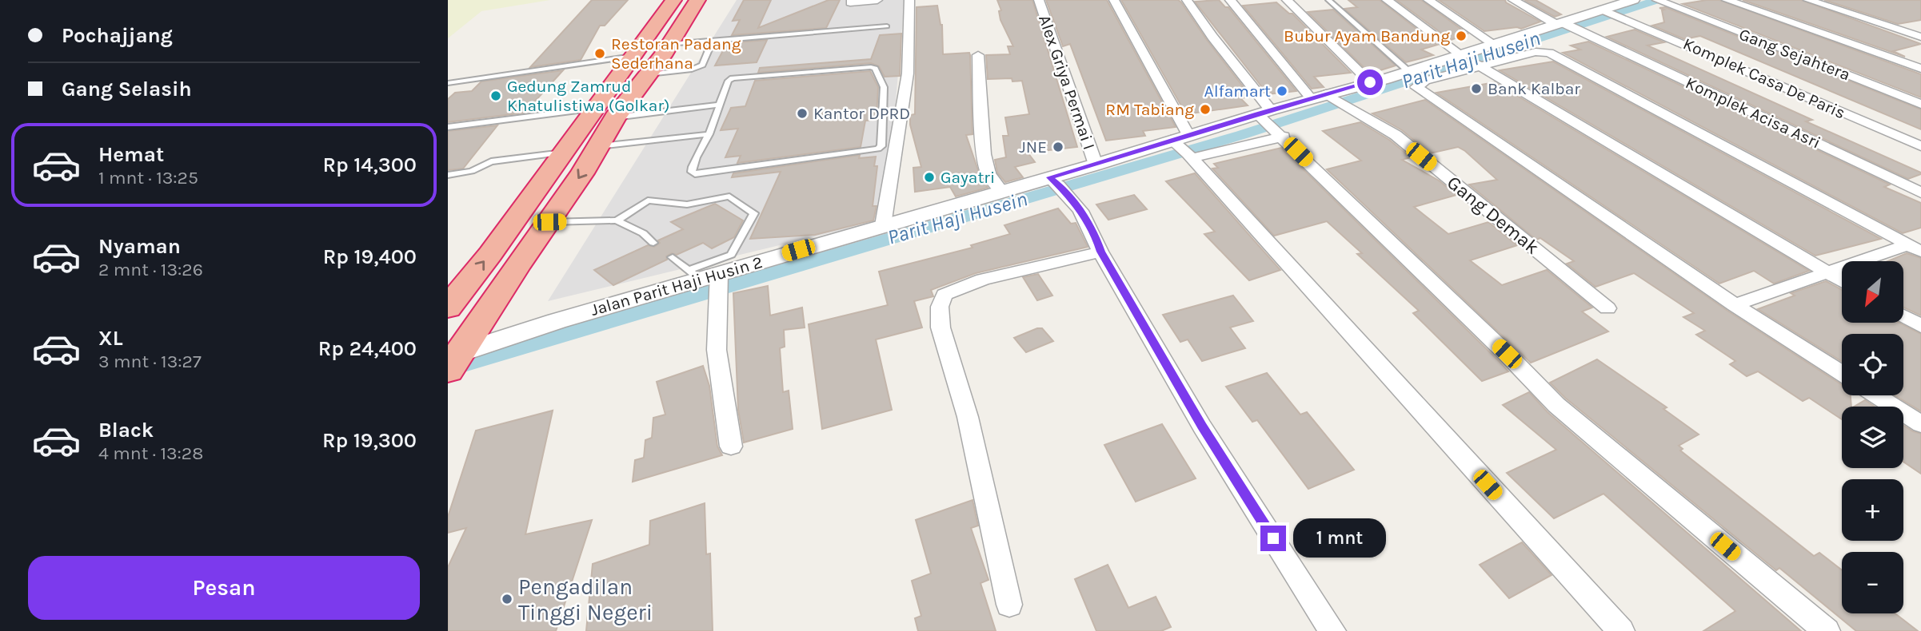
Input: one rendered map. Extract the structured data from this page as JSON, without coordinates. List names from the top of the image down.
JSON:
{
  "streets": {
    "street": [
      "Gang Sejahtera",
      "Komplek Casa De Paris",
      "Alex Griya Permai I",
      "Komplek Acisa Asri",
      "Gang Demak",
      "Jalan Parit Haji Husin 2"
    ]
  },
  "crossings": [
    ["Komplek Casa De Paris", "Jalan Parit Haji Husin 2"],
    ["Alex Griya Permai I", "Jalan Parit Haji Husin 2"],
    ["Komplek Acisa Asri", "Jalan Parit Haji Husin 2"],
    ["Gang Demak", "Jalan Parit Haji Husin 2"]
  ],
  "water": ["Parit Haji Husein"],
  "places": [
    "Bubur Ayam Bandung",
    "Restoran Padang Sederhana",
    "Bank Kalbar",
    "Alfamart",
    "Gedung Zamrud Khatulistiwa (Golkar)",
    "RM Tabiang",
    "Kantor DPRD",
    "JNE",
    "Gayatri",
    "Pengadilan Tinggi Negeri"
  ],
  "north": "bottom left",
  "page": {
    "banner": ["Pochajjang", "Gang Selasih"],
    "list": [
      {
        "name": "Hemat",
        "note": "1 mnt · 13:25",
        "value": "Rp 14,300"
      },
      {
        "name": "Nyaman",
        "note": "2 mnt · 13:26",
        "value": "Rp 19,400"
      },
      {
        "name": "XL",
        "note": "3 mnt · 13:27",
        "value": "Rp 24,400"
      },
      {
        "name": "Black",
        "note": "4 mnt · 13:28",
        "value": "Rp 19,300"
      }
    ],
    "map_buttons": ["+", "−"],
    "bubble": "1 mnt",
    "buttons": "Pesan"
  }
}
